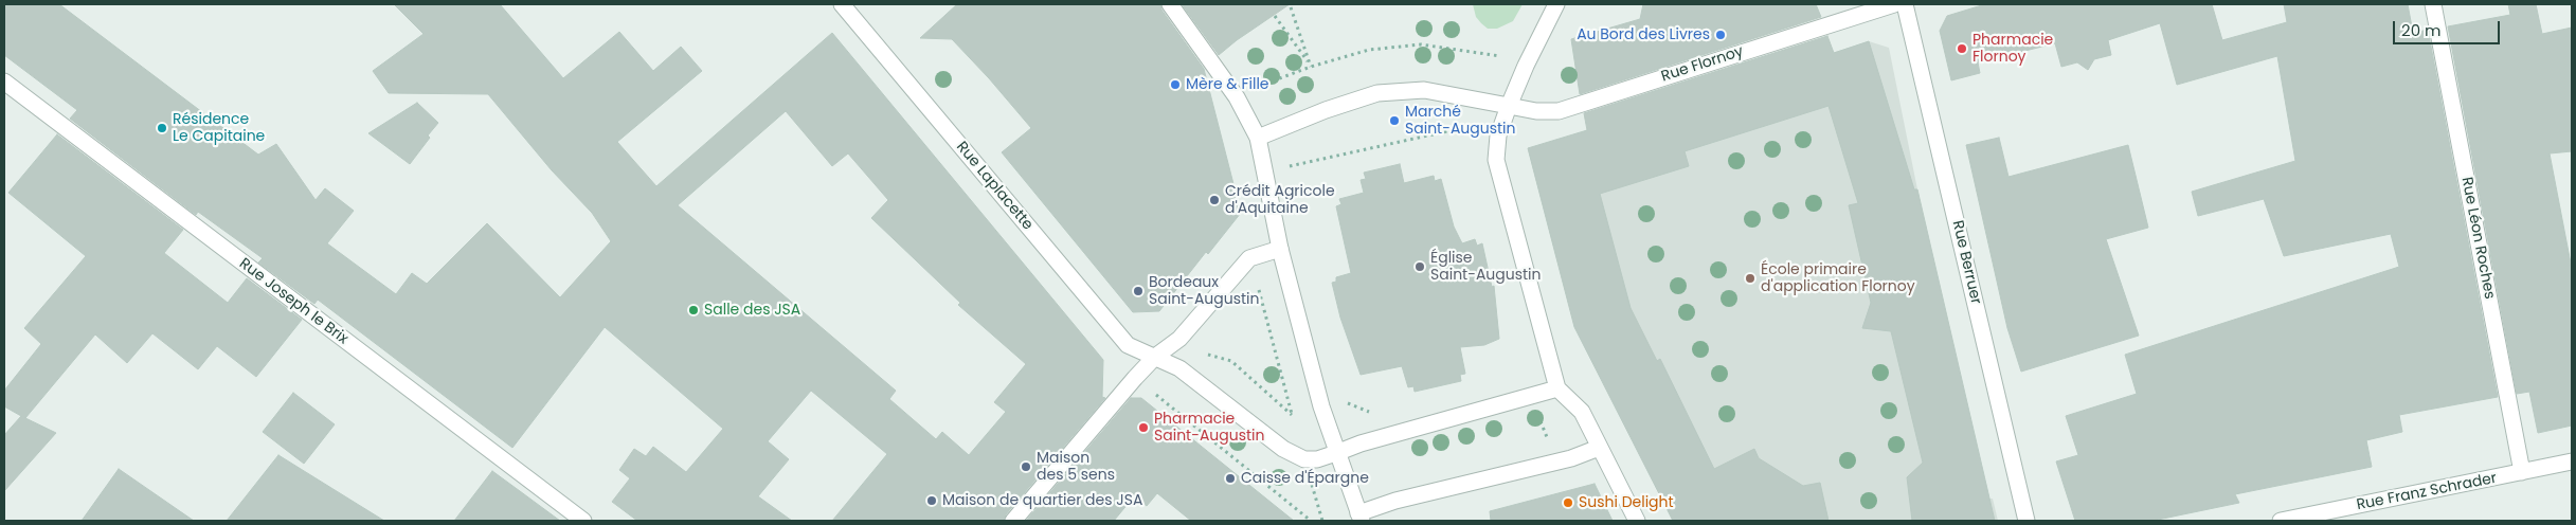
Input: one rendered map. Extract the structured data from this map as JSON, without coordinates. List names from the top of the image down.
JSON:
{
  "streets": {
    "street": [
      "Rue Flornoy",
      "Rue Laplacette",
      "Rue Léon Roches",
      "Rue Berruer",
      "Rue Joseph le Brix",
      "Rue Franz Schrader"
    ]
  },
  "crossings": [
    ["Rue Léon Roches", "Rue Franz Schrader"]
  ],
  "places": [
    "Au Bord des Livres",
    "Pharmacie Flornoy",
    "Mère & Fille",
    "Marché Saint-Augustin",
    "Résidence Le Capitaine",
    "Crédit Agricole d'Aquitaine",
    "Église Saint-Augustin",
    "École primaire d'application Flornoy",
    "Bordeaux Saint-Augustin",
    "Salle des JSA",
    "Pharmacie Saint-Augustin",
    "Maison des 5 sens",
    "Caisse d'Épargne",
    "Maison de quartier des JSA",
    "Sushi Delight"
  ],
  "scale_bar": "20 m"
}
